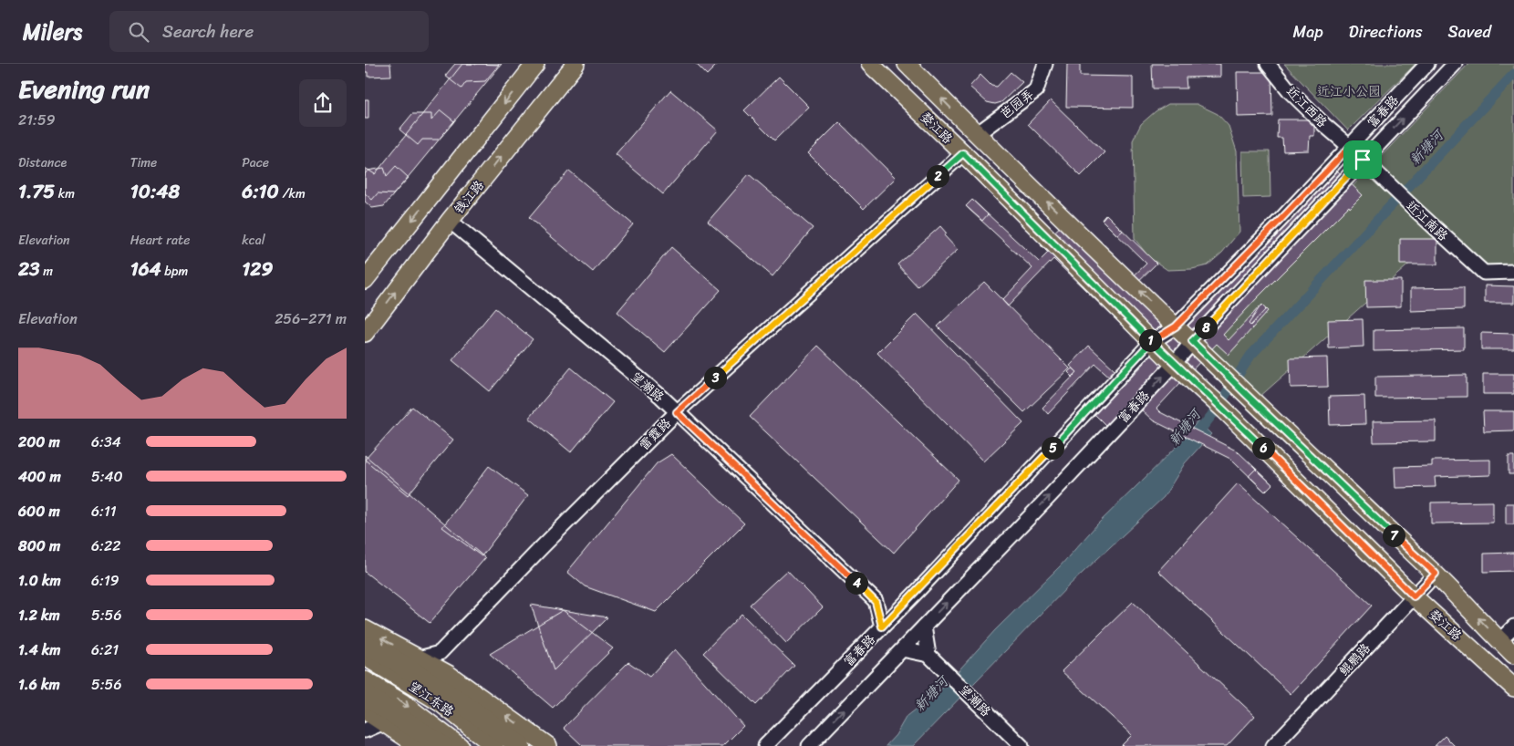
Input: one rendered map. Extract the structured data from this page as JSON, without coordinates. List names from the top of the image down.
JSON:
{
  "streets": {
    "main road": ["婺江路", "钱江路", "望江东路"],
    "street": [
      "芭园弄",
      "近江西路",
      "富春路",
      "近江南路",
      "望潮路",
      "雷霆路",
      "鲲鹏路"
    ]
  },
  "crossings": [
    ["芭园弄", "婺江路"],
    ["近江西路", "富春路"],
    ["近江西路", "近江南路"],
    ["富春路", "婺江路"],
    ["富春路", "近江南路"],
    ["婺江路", "雷霆路"],
    ["婺江路", "鲲鹏路"],
    ["钱江路", "望潮路"],
    ["望潮路", "雷霆路"]
  ],
  "water": ["新塘河"],
  "parks": ["近江小公园"],
  "page": {
    "header": "Milers",
    "search": "Search here",
    "nav": ["Map", "Directions", "Saved"],
    "heading": ["Evening run", "21:59"],
    "stats": [
      ["Distance", "1.75 km"],
      ["Time", "10:48"],
      ["Pace", "6:10 /km"],
      ["Elevation", "23 m"],
      ["Heart rate", "164 bpm"],
      ["kcal", "129"]
    ],
    "pins": [
      "2",
      "8",
      "1",
      "3",
      "5",
      "6",
      "7",
      "4"
    ],
    "chart": ["Elevation", "256–271 m"],
    "list": [
      {
        "name": "200 m",
        "note": "6:34"
      },
      {
        "name": "400 m",
        "note": "5:40"
      },
      {
        "name": "600 m",
        "note": "6:11"
      },
      {
        "name": "800 m",
        "note": "6:22"
      },
      {
        "name": "1.0 km",
        "note": "6:19"
      },
      {
        "name": "1.2 km",
        "note": "5:56"
      },
      {
        "name": "1.4 km",
        "note": "6:21"
      },
      {
        "name": "1.6 km",
        "note": "5:56"
      }
    ]
  }
}
